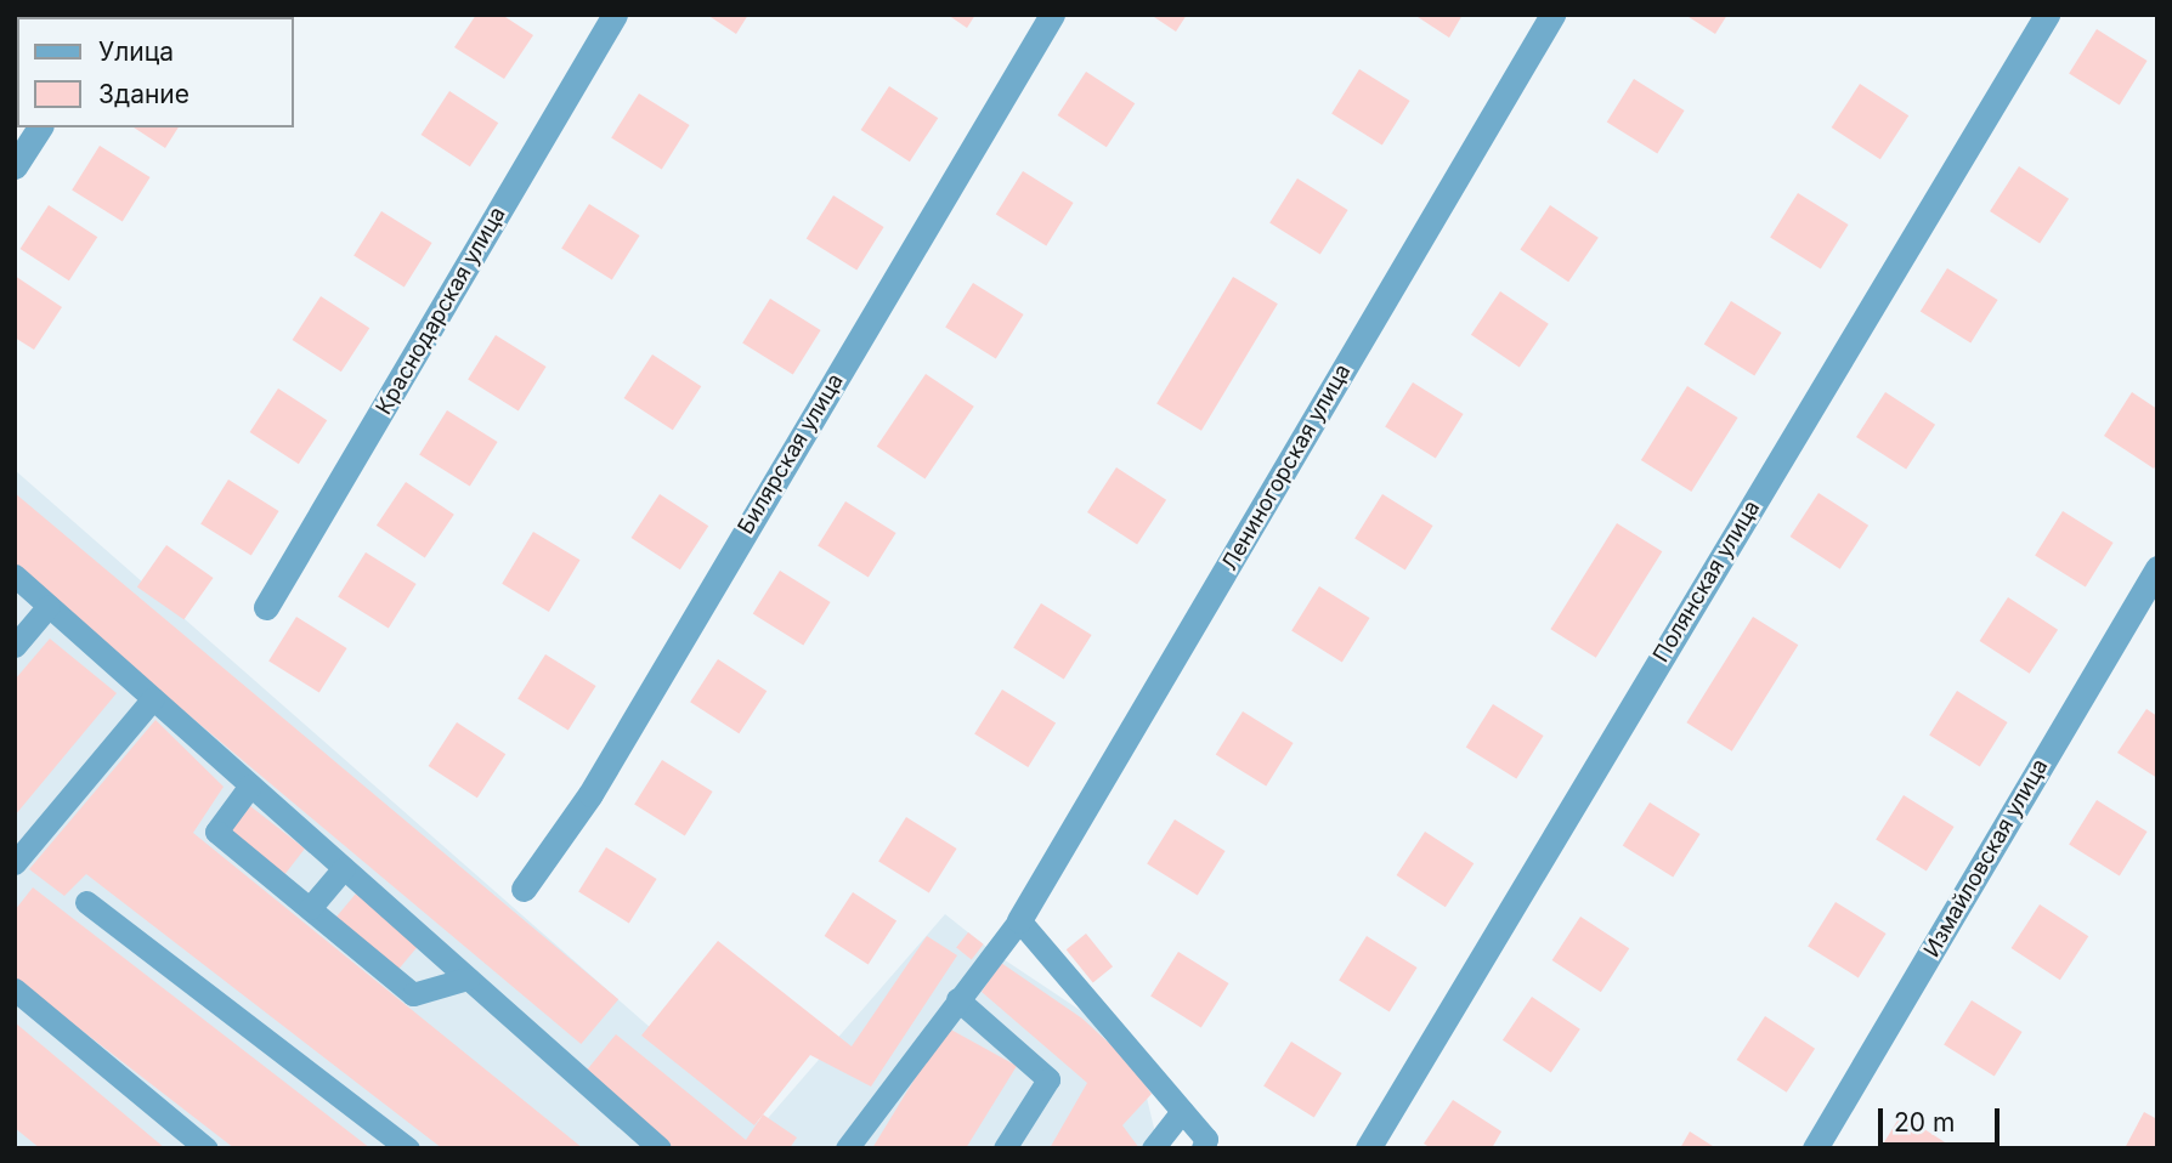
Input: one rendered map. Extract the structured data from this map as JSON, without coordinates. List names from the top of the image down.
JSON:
{
  "streets": {
    "street": [
      "Краснодарская улица",
      "Билярская улица",
      "Лениногорская улица",
      "Полянская улица",
      "Измайловская улица"
    ]
  },
  "legend": ["Улица", "Здание"],
  "scale_bar": "20 m"
}
